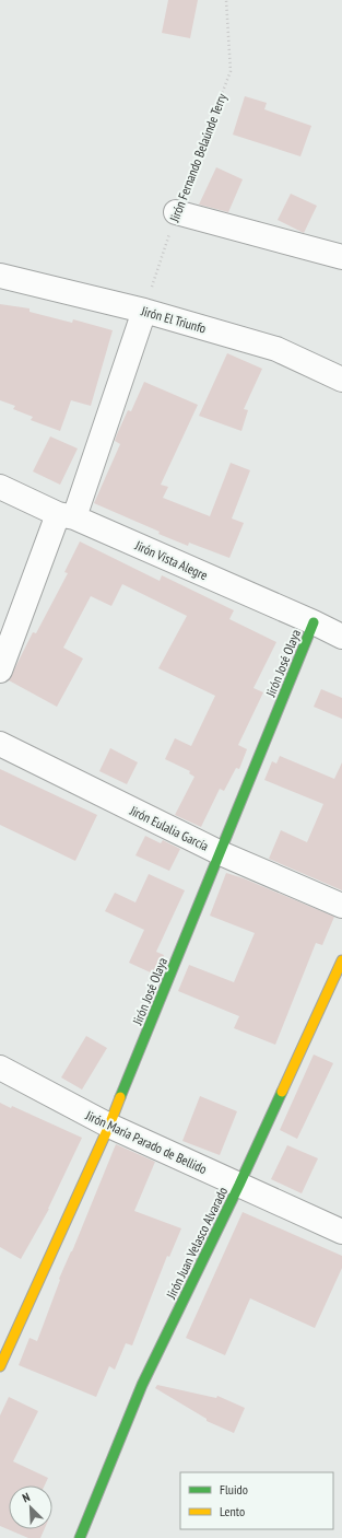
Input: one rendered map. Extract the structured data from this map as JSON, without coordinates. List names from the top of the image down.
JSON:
{
  "streets": {
    "street": [
      "Jirón El Triunfo",
      "Jirón Vista Alegre",
      "Jirón José Olaya",
      "Jirón Eulalia García",
      "Jirón María Parado de Bellido",
      "Jirón Juan Velasco Alvarado"
    ],
    "path": ["Jirón Fernando Belaúnde Terry"]
  },
  "crossings": [
    ["Jirón Fernando Belaúnde Terry", "Jirón El Triunfo"],
    ["Jirón Vista Alegre", "Jirón José Olaya"],
    ["Jirón José Olaya", "Jirón Eulalia García"],
    ["Jirón José Olaya", "Jirón María Parado de Bellido"],
    ["Jirón María Parado de Bellido", "Jirón Juan Velasco Alvarado"]
  ],
  "legend": ["Fluido", "Lento"],
  "north": "top left"
}
